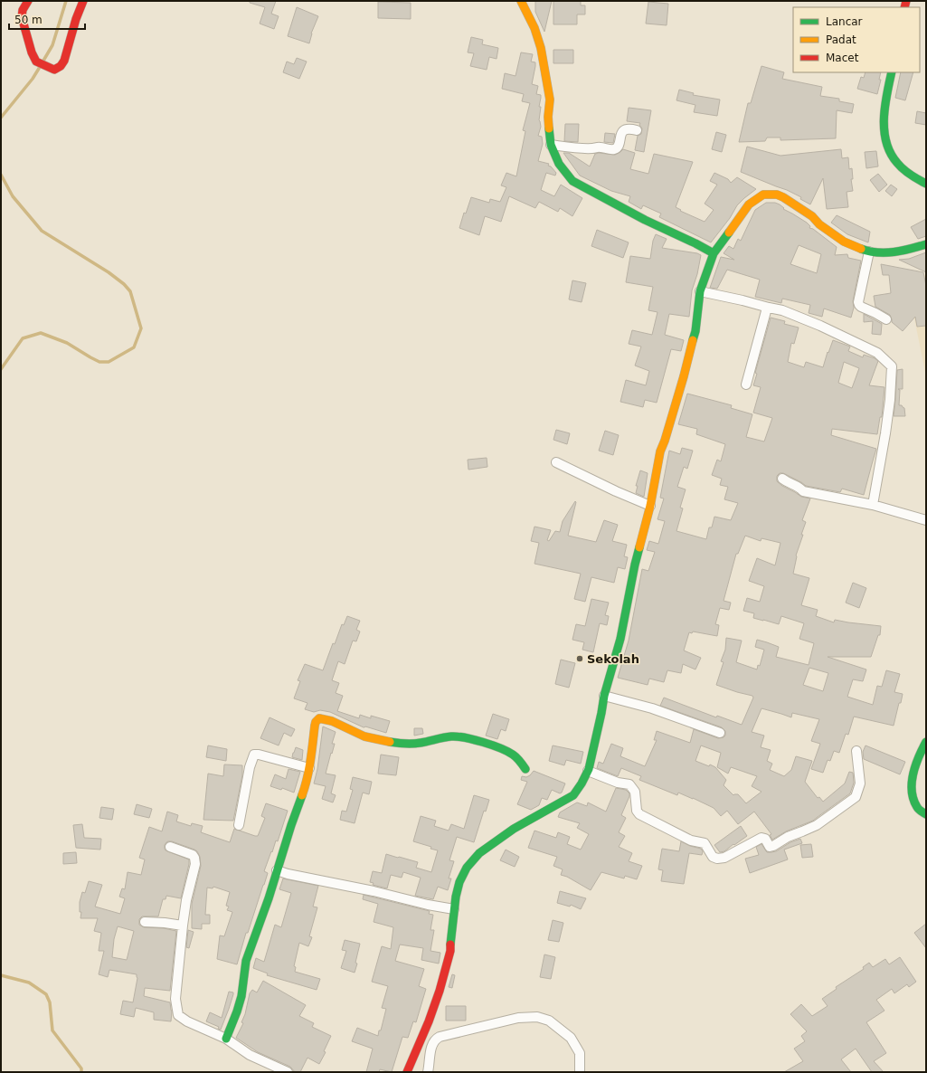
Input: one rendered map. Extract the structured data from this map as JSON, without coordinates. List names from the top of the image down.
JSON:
{
  "places": ["Sekolah"],
  "legend": ["Lancar", "Padat", "Macet"],
  "scale_bar": "50 m"
}
